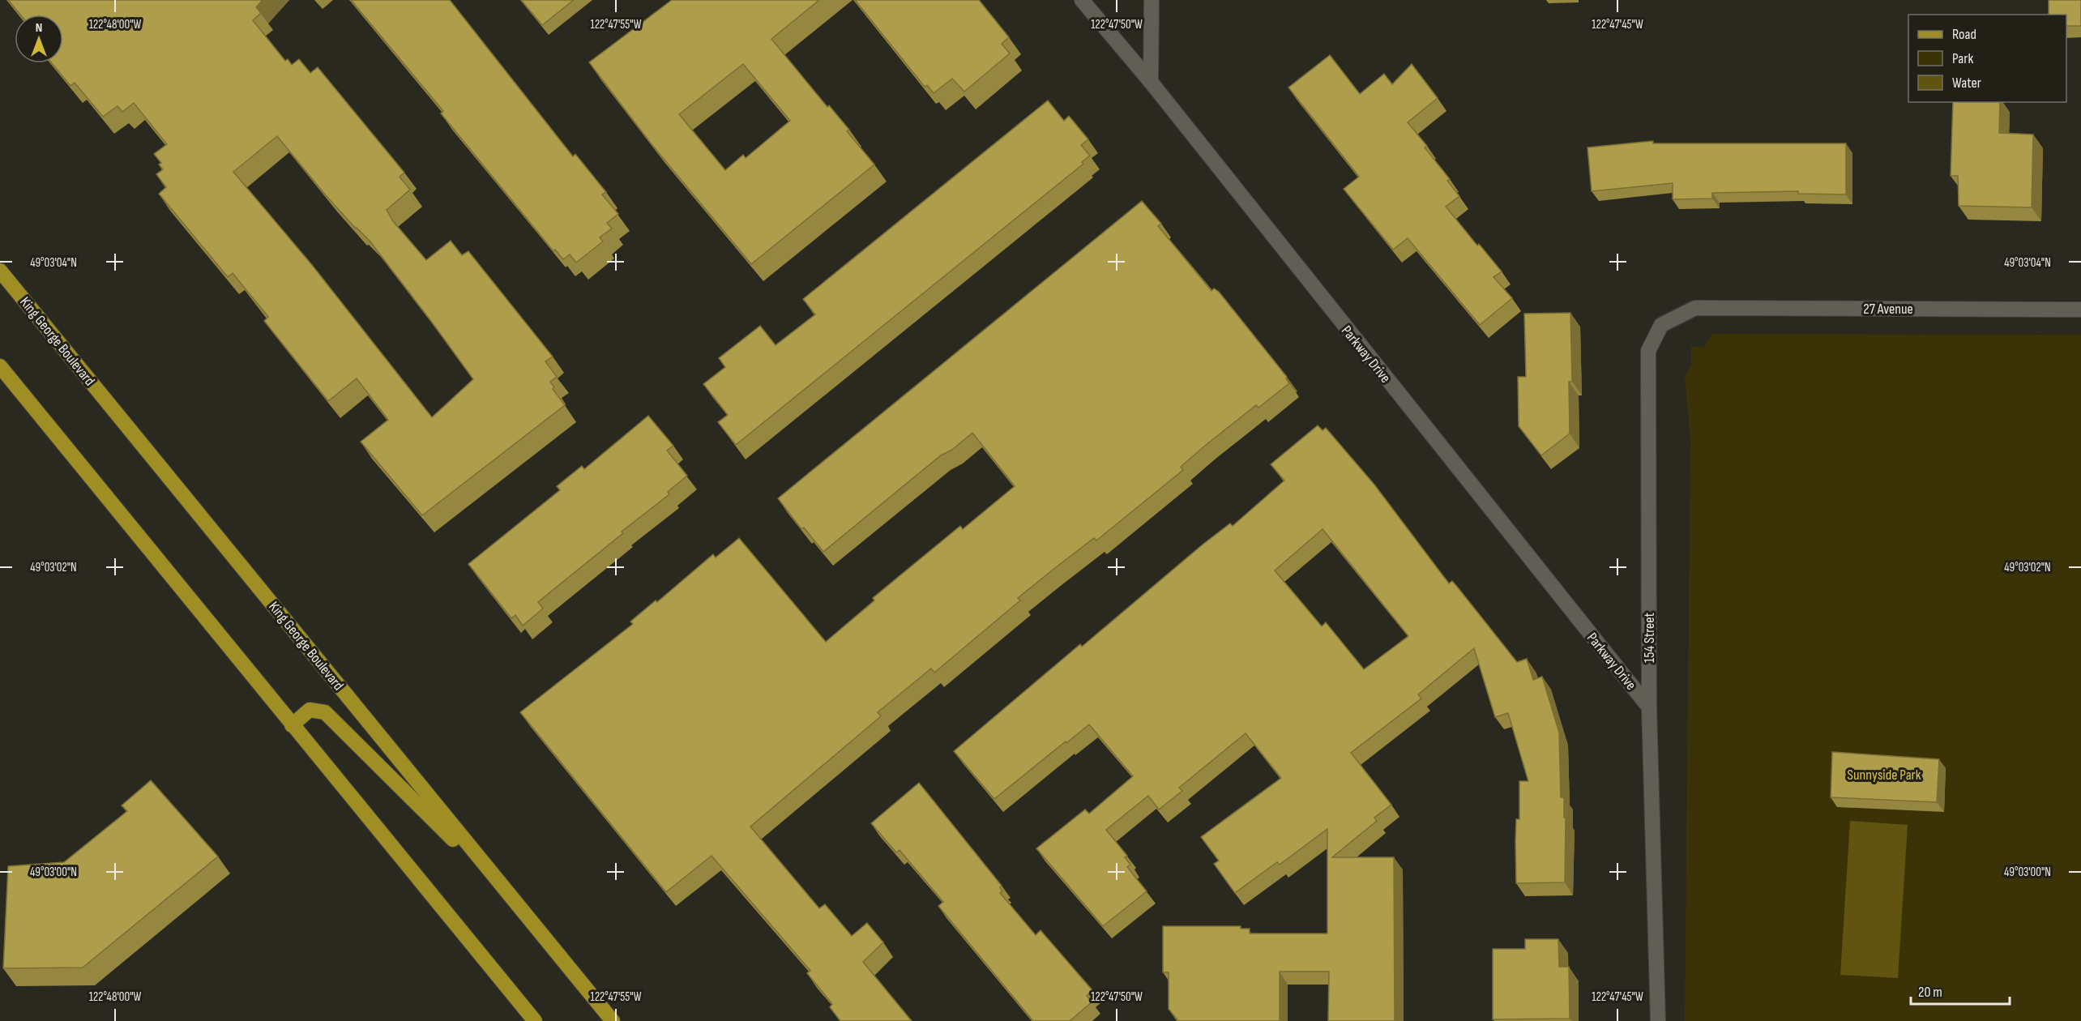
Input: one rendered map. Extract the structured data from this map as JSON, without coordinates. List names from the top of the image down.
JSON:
{
  "streets": {
    "main road": ["King George Boulevard"],
    "street": ["27 Avenue", "Parkway Drive", "154 Street"]
  },
  "crossings": [
    ["27 Avenue", "154 Street"],
    ["Parkway Drive", "154 Street"]
  ],
  "parks": ["Sunnyside Park"],
  "legend": ["Road", "Park", "Water"],
  "scale_bar": "20 m",
  "north": "top",
  "coordinates": [
    "122°48'00\"W",
    "122°47'55\"W",
    "122°47'50\"W",
    "122°47'45\"W",
    "49°03'04\"N",
    "49°03'02\"N",
    "49°03'00\"N"
  ]
}
